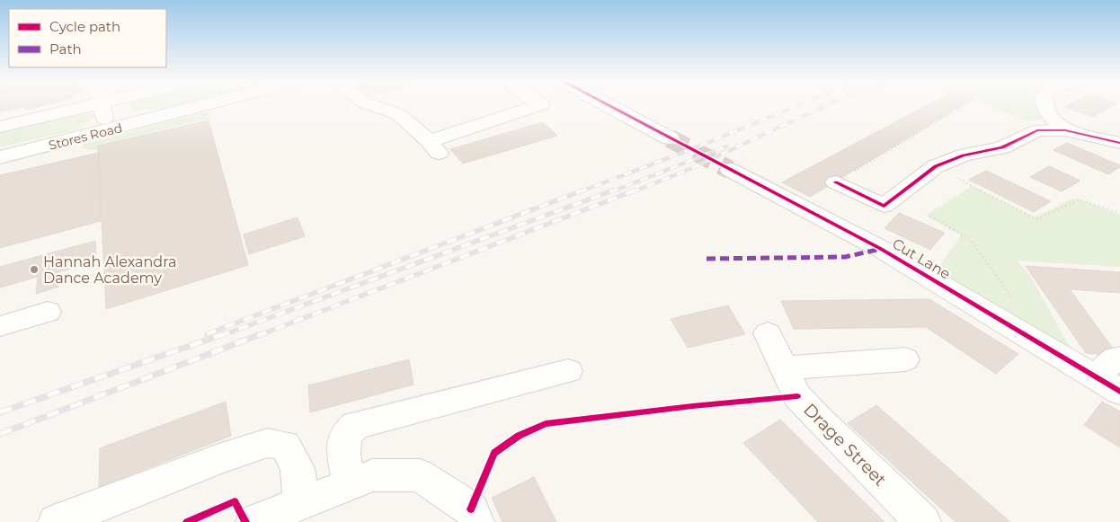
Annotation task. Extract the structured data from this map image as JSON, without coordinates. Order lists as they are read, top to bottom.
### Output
{
  "streets": {
    "street": ["Stores Road", "Cut Lane", "Drage Street"]
  },
  "places": ["Hannah Alexandra Dance Academy"],
  "legend": ["Cycle path", "Path"]
}
